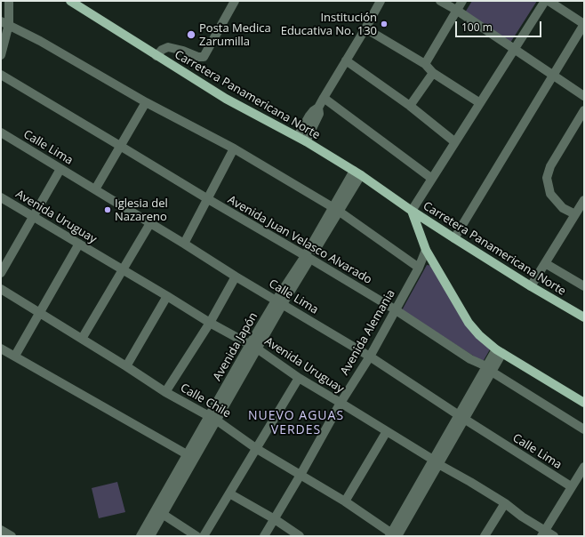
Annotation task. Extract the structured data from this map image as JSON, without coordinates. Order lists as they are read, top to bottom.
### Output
{
  "streets": {
    "main road": ["Carretera Panamericana Norte"],
    "street": [
      "Calle Lima",
      "Avenida Uruguay",
      "Avenida Juan Velasco Alvarado",
      "Avenida Alemania",
      "Avenida Japón",
      "Calle Chile"
    ]
  },
  "crossings": [
    ["Carretera Panamericana Norte", "Avenida Alemania"],
    ["Carretera Panamericana Norte", "Avenida Japón"],
    ["Calle Lima", "Avenida Alemania"],
    ["Calle Lima", "Avenida Japón"],
    ["Avenida Uruguay", "Avenida Alemania"],
    ["Avenida Uruguay", "Avenida Japón"],
    ["Avenida Juan Velasco Alvarado", "Avenida Alemania"],
    ["Avenida Juan Velasco Alvarado", "Avenida Japón"],
    ["Avenida Alemania", "Calle Chile"],
    ["Avenida Japón", "Calle Chile"]
  ],
  "districts": ["NUEVO AGUAS VERDES"],
  "places": ["Institución Educativa No. 130", "Posta Medica Zarumilla", "Iglesia del Nazareno"],
  "scale_bar": "100 m"
}
